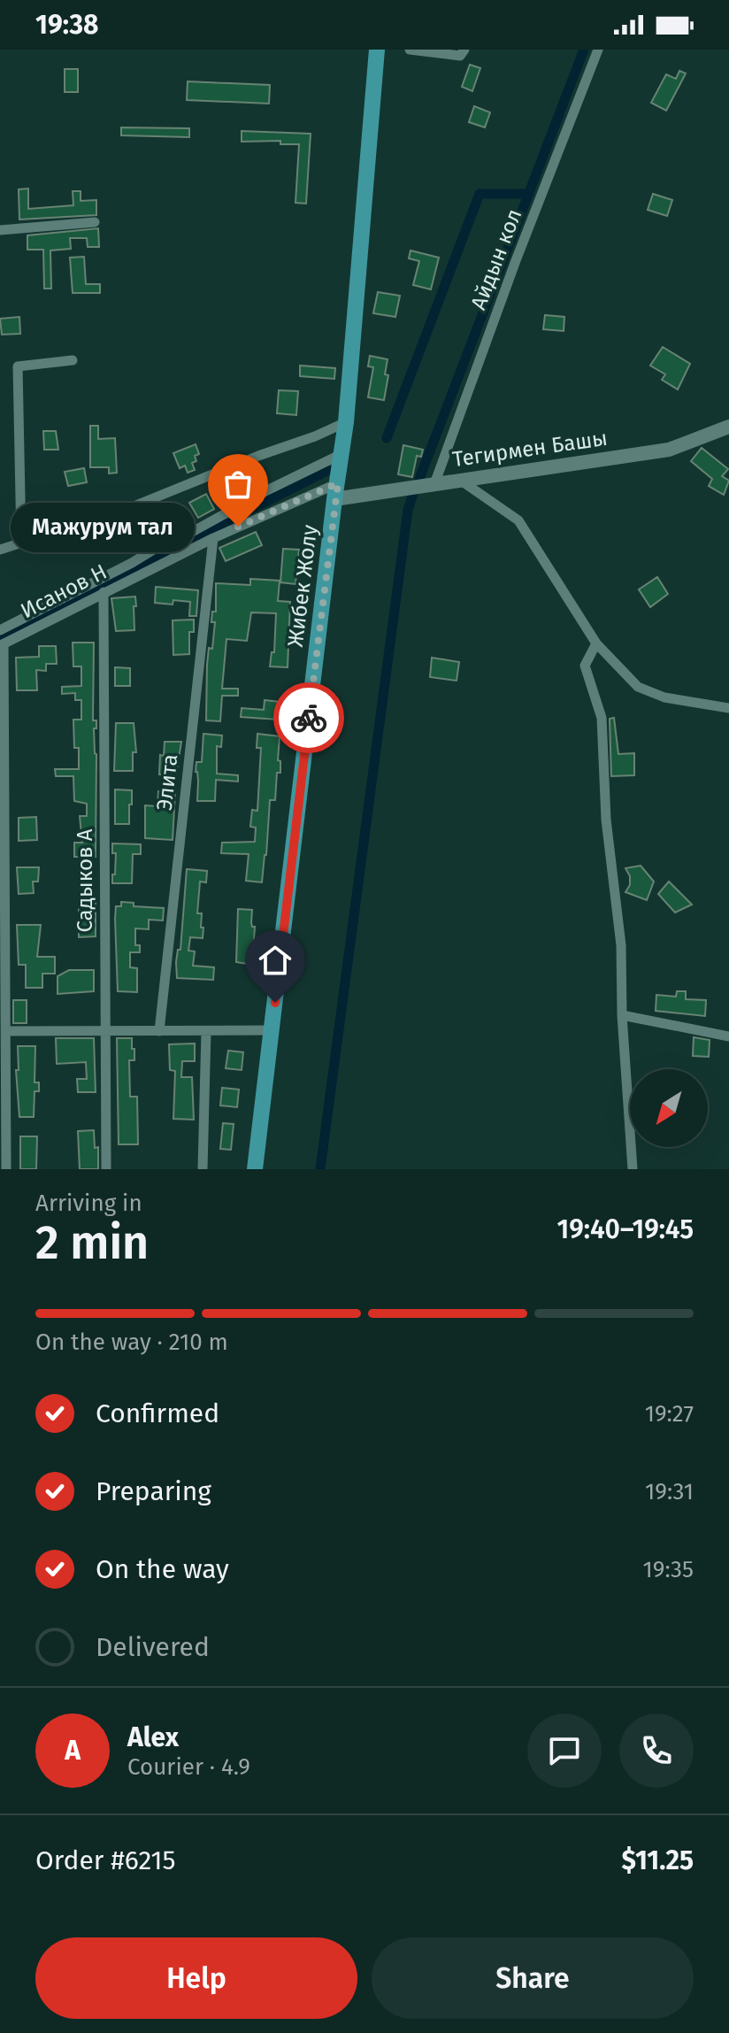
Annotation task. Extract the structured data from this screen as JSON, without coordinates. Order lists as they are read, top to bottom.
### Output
{
  "streets": {
    "main road": ["Жибек Жолу"],
    "street": [
      "Айдын кол",
      "Тегирмен Башы",
      "Исанов Н",
      "Элита",
      "Садыков А"
    ]
  },
  "crossings": [
    ["Айдын кол", "Тегирмен Башы"],
    ["Тегирмен Башы", "Жибек Жолу"],
    ["Тегирмен Башы", "Исанов Н"],
    ["Жибек Жолу", "Исанов Н"],
    ["Исанов Н", "Элита"],
    ["Исанов Н", "Садыков А"]
  ],
  "places": ["Мажурум тал"],
  "north": "bottom left",
  "page": {
    "status": "19:38",
    "bubble": "Мажурум тал",
    "heading": ["2 min", "Arriving in", "19:40–19:45"],
    "panel": [
      "Alex",
      "Courier · 4.9",
      "Order #6215",
      "$11.25"
    ],
    "bar": "On the way · 210 m",
    "list": [
      ["Confirmed", "19:27"],
      ["Preparing", "19:31"],
      ["On the way", "19:35"],
      "Delivered"
    ],
    "round": "A",
    "buttons": ["Help", "Share"]
  }
}
